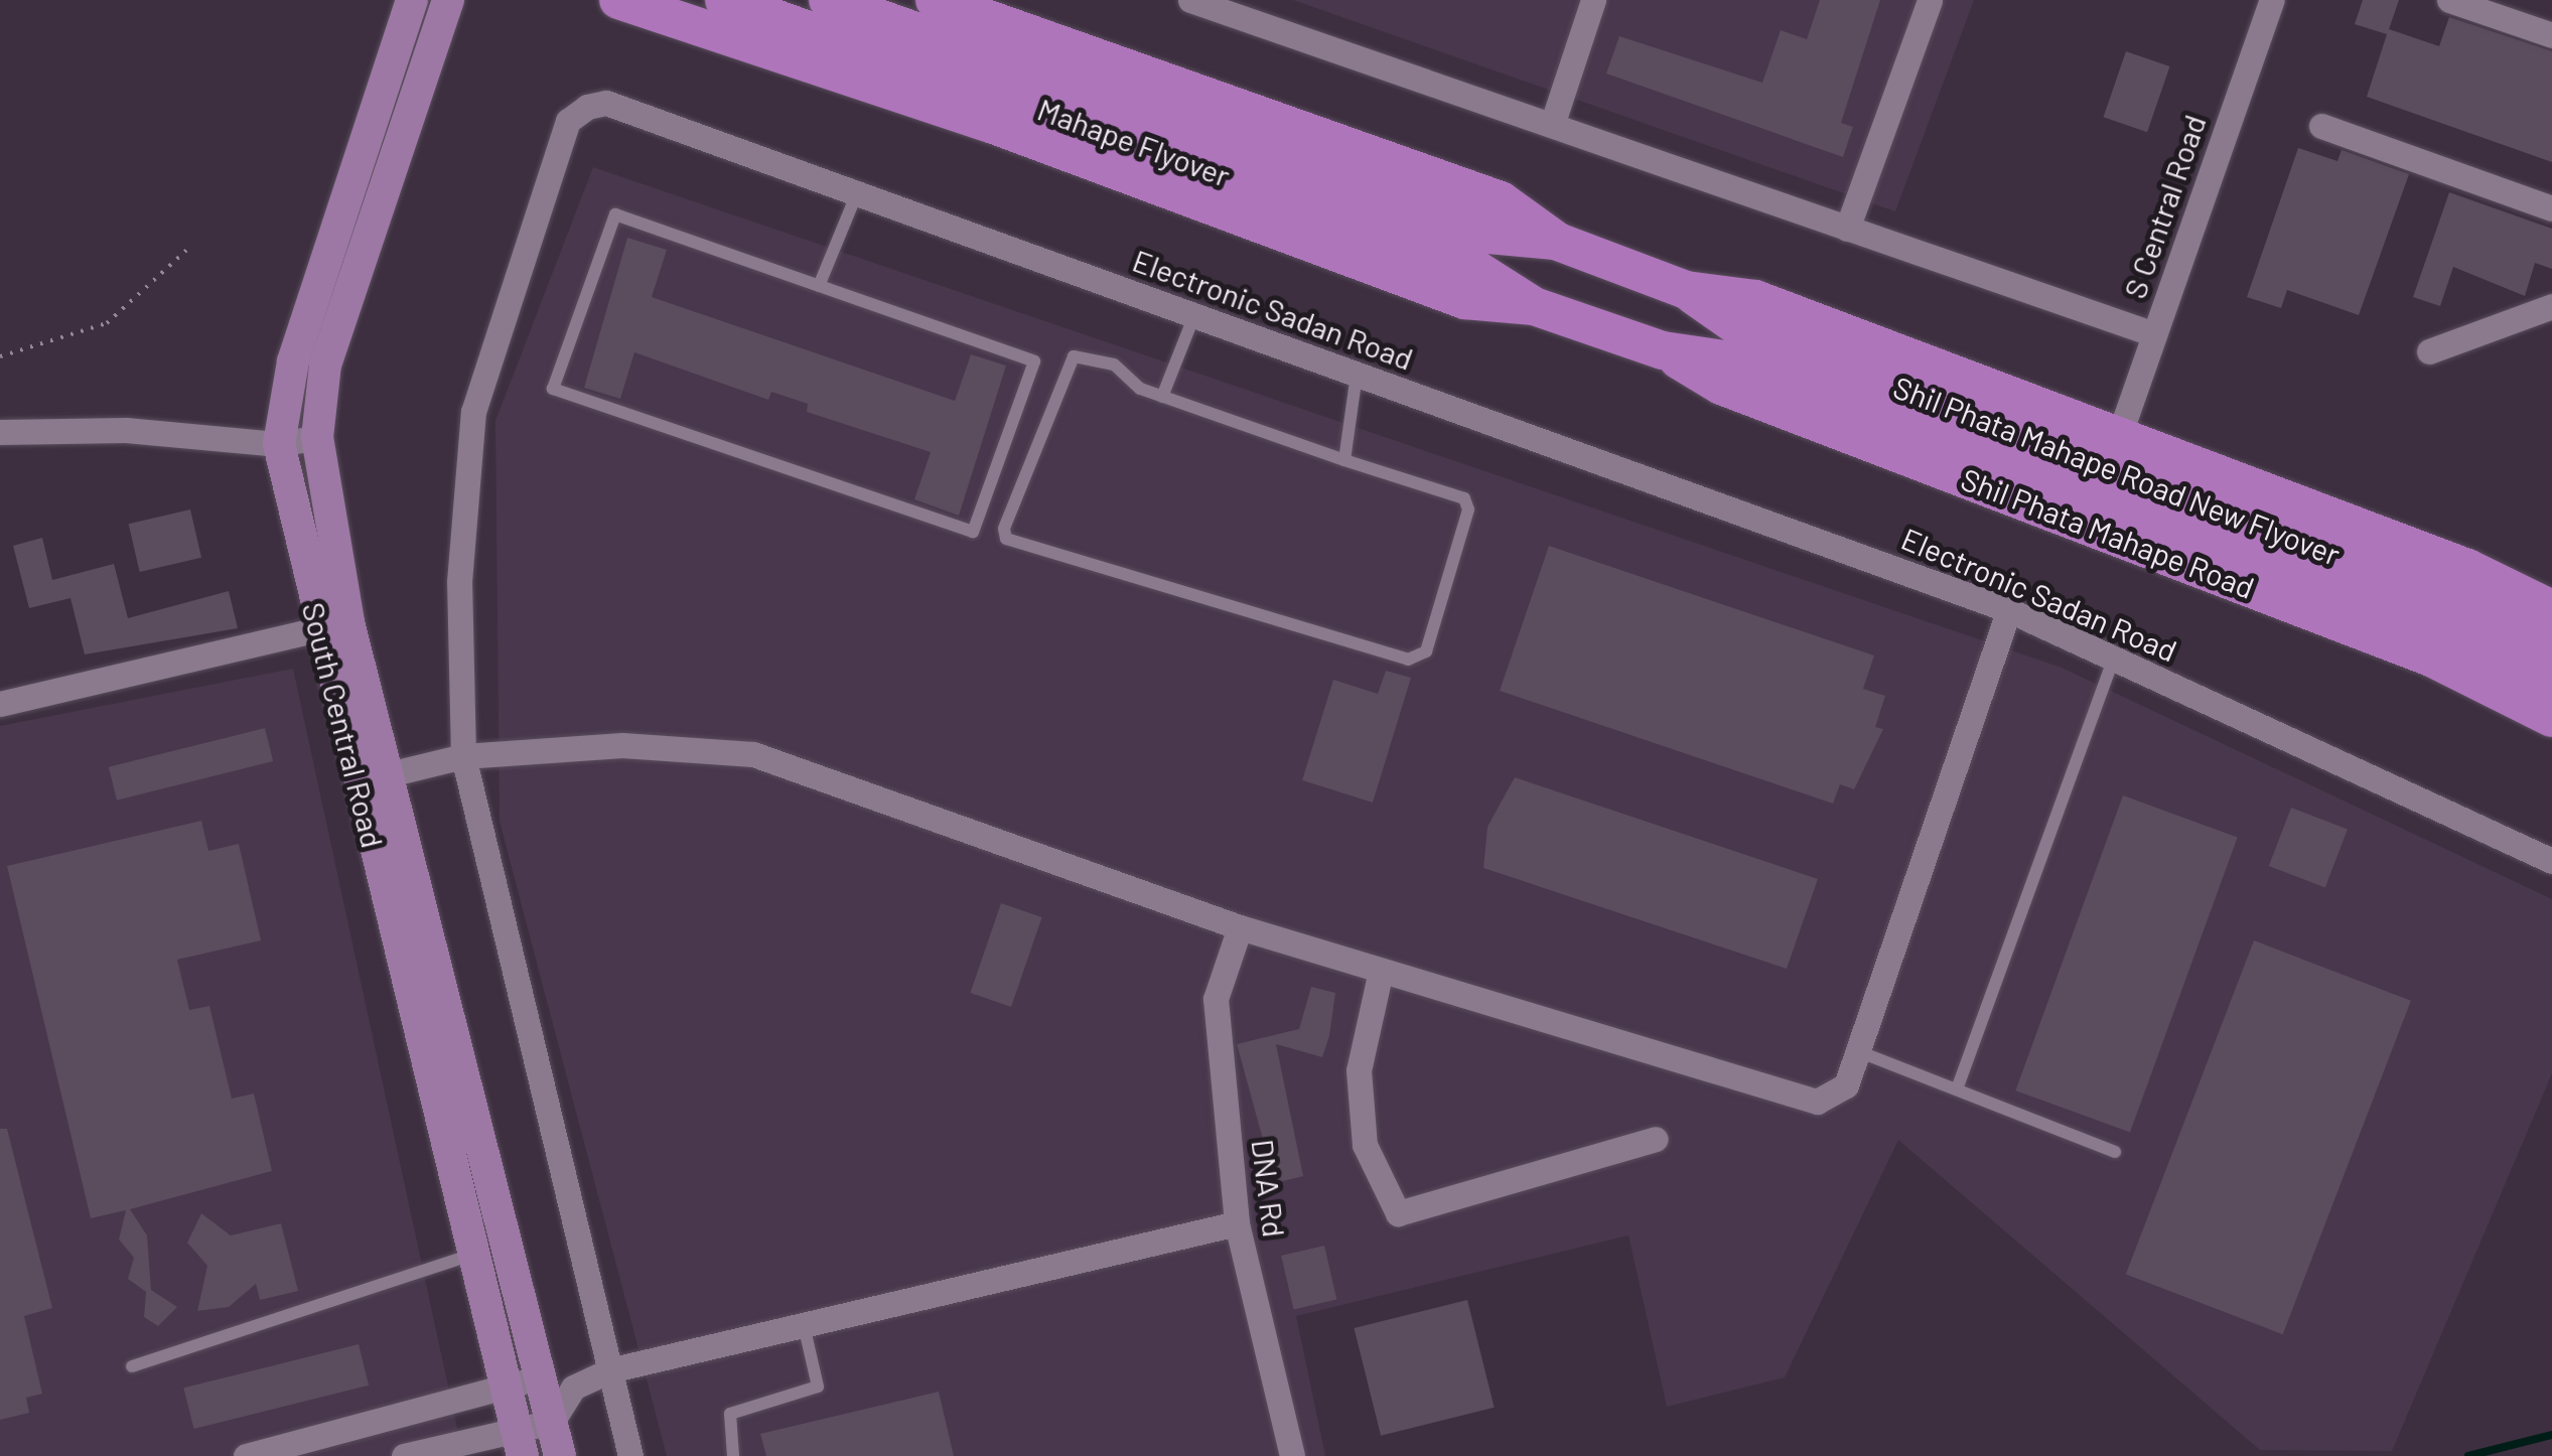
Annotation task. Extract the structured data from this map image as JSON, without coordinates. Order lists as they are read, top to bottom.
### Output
{
  "streets": {
    "main road": [
      "Mahape Flyover",
      "Shil Phata Mahape Road New Flyover",
      "Shil Phata Mahape Road",
      "South Central Road"
    ],
    "street": ["S Central Road", "Electronic Sadan Road", "DNA Rd"]
  },
  "crossings": [
    ["Shil Phata Mahape Road New Flyover", "Shil Phata Mahape Road"]
  ]
}
